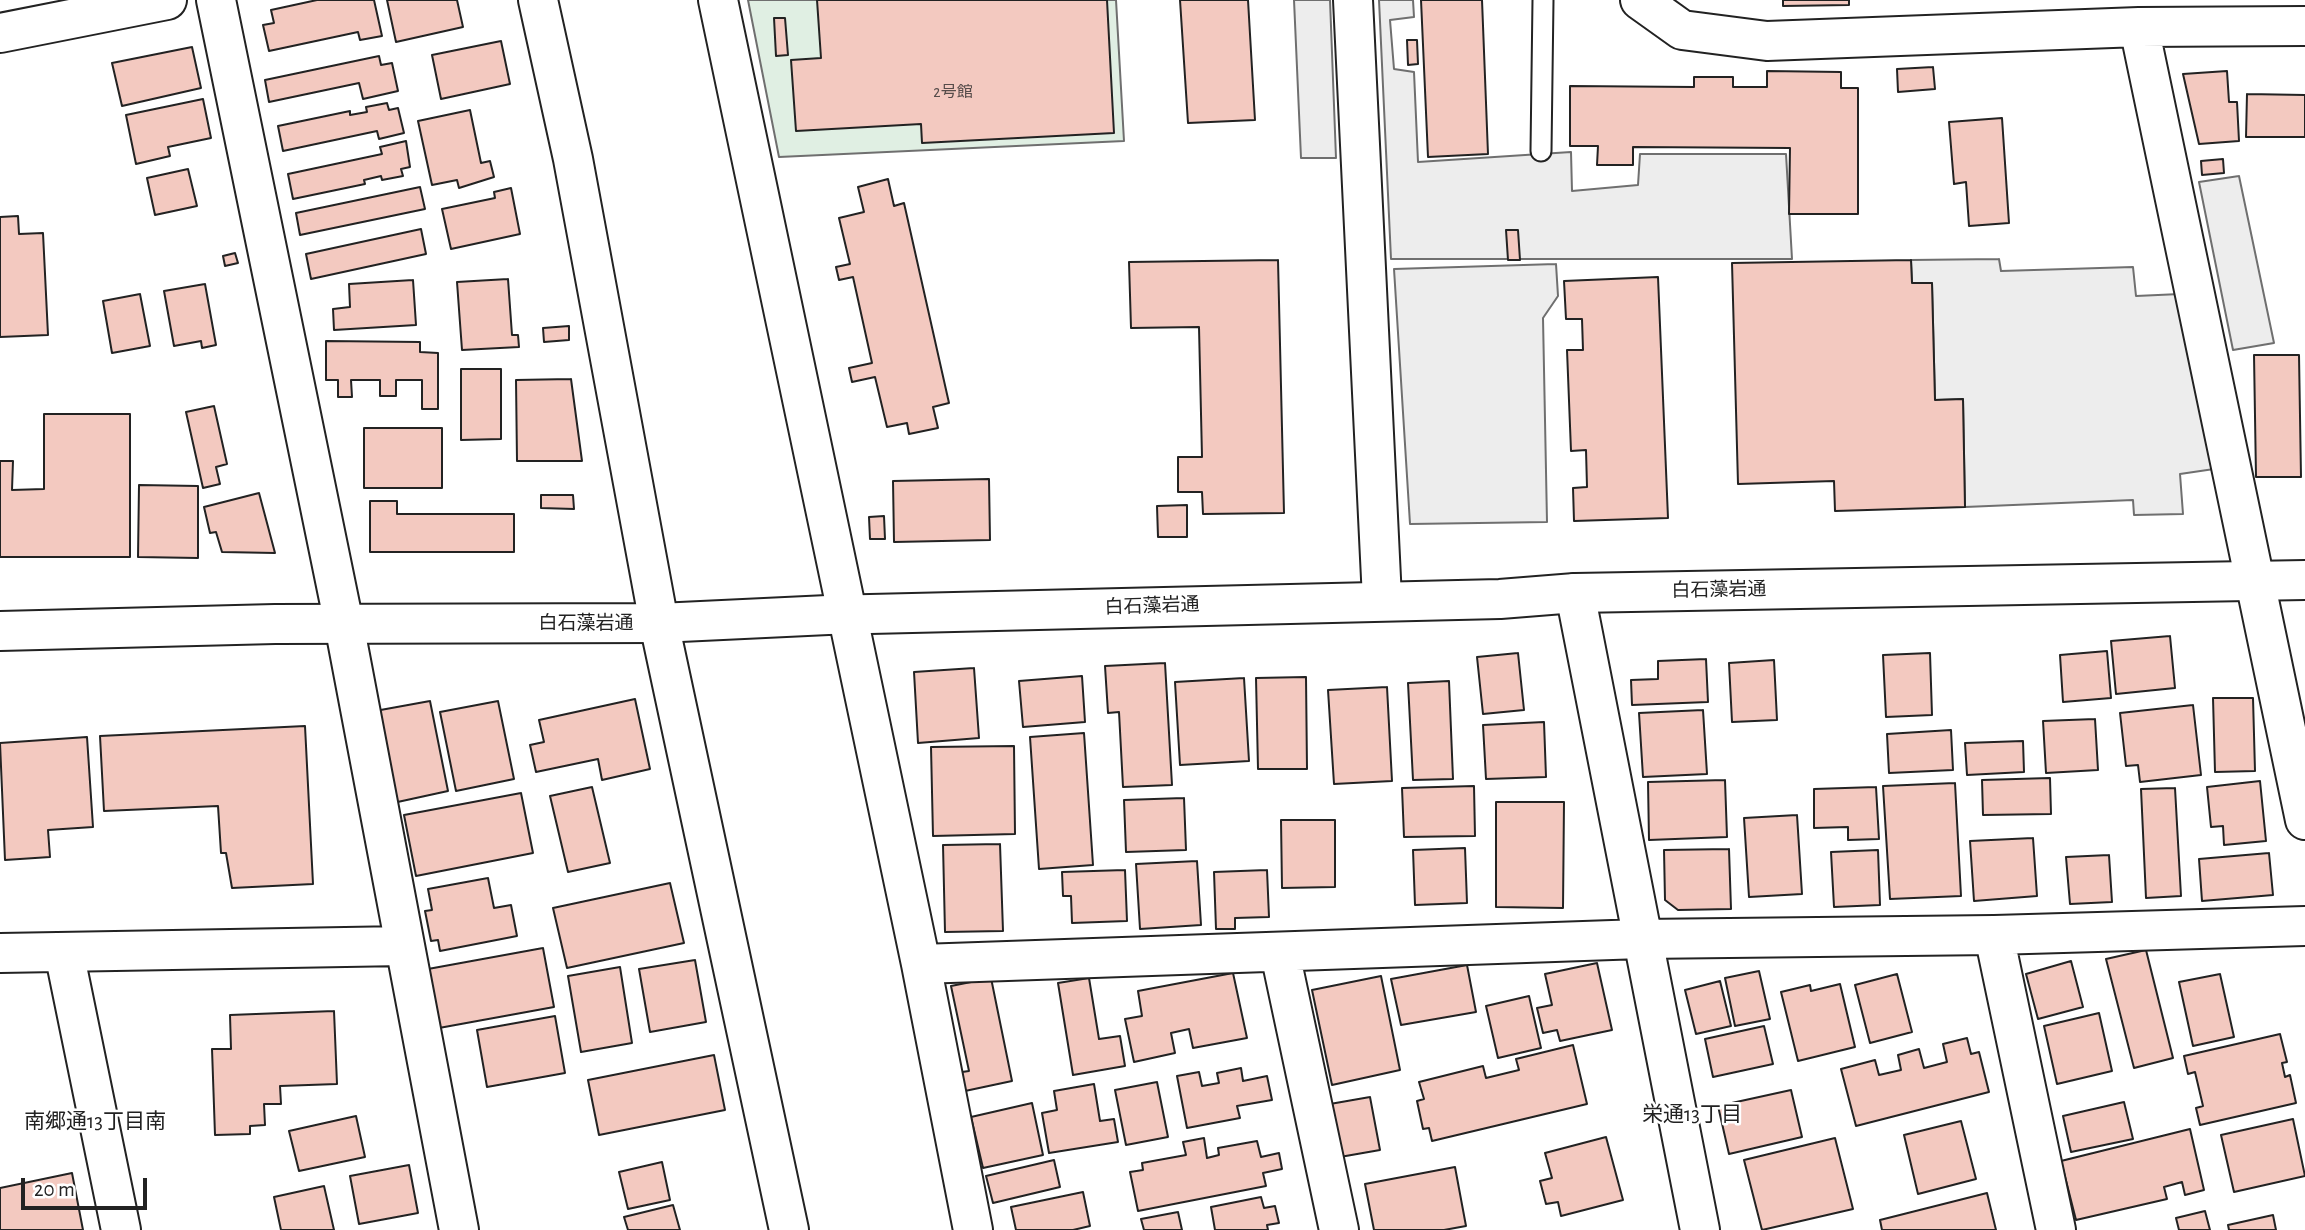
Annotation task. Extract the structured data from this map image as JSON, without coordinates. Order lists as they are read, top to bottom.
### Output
{
  "streets": {
    "street": ["白石藻岩通"]
  },
  "districts": ["栄通13丁目", "南郷通13丁目南"],
  "house_numbers": ["2号館"],
  "scale_bar": "20 m"
}
